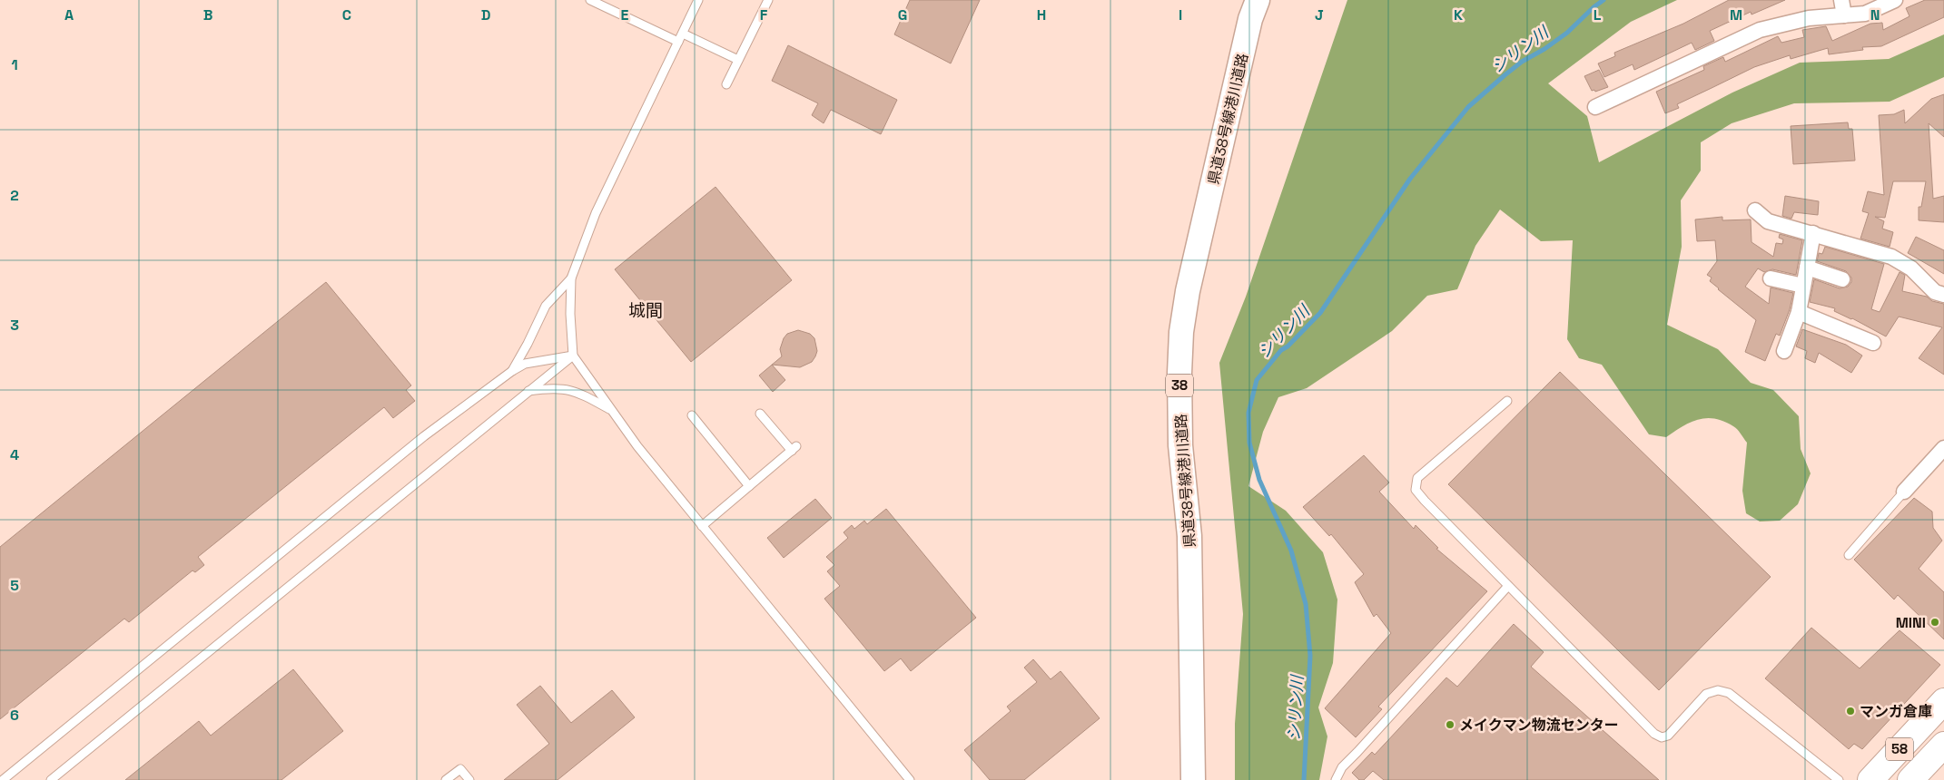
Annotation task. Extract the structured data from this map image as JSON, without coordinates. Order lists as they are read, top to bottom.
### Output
{
  "streets": {
    "highway": ["58"],
    "main road": ["県道38号線港川道路", "38"]
  },
  "districts": ["城間"],
  "water": ["シリン川"],
  "places": ["MINI", "マンガ倉庫", "メイクマン物流センター"],
  "grid": {
    "columns": [
      "A",
      "B",
      "C",
      "D",
      "E",
      "F",
      "G",
      "H",
      "I",
      "J",
      "K",
      "L",
      "M",
      "N"
    ],
    "rows": [
      "1",
      "2",
      "3",
      "4",
      "5",
      "6"
    ]
  }
}
